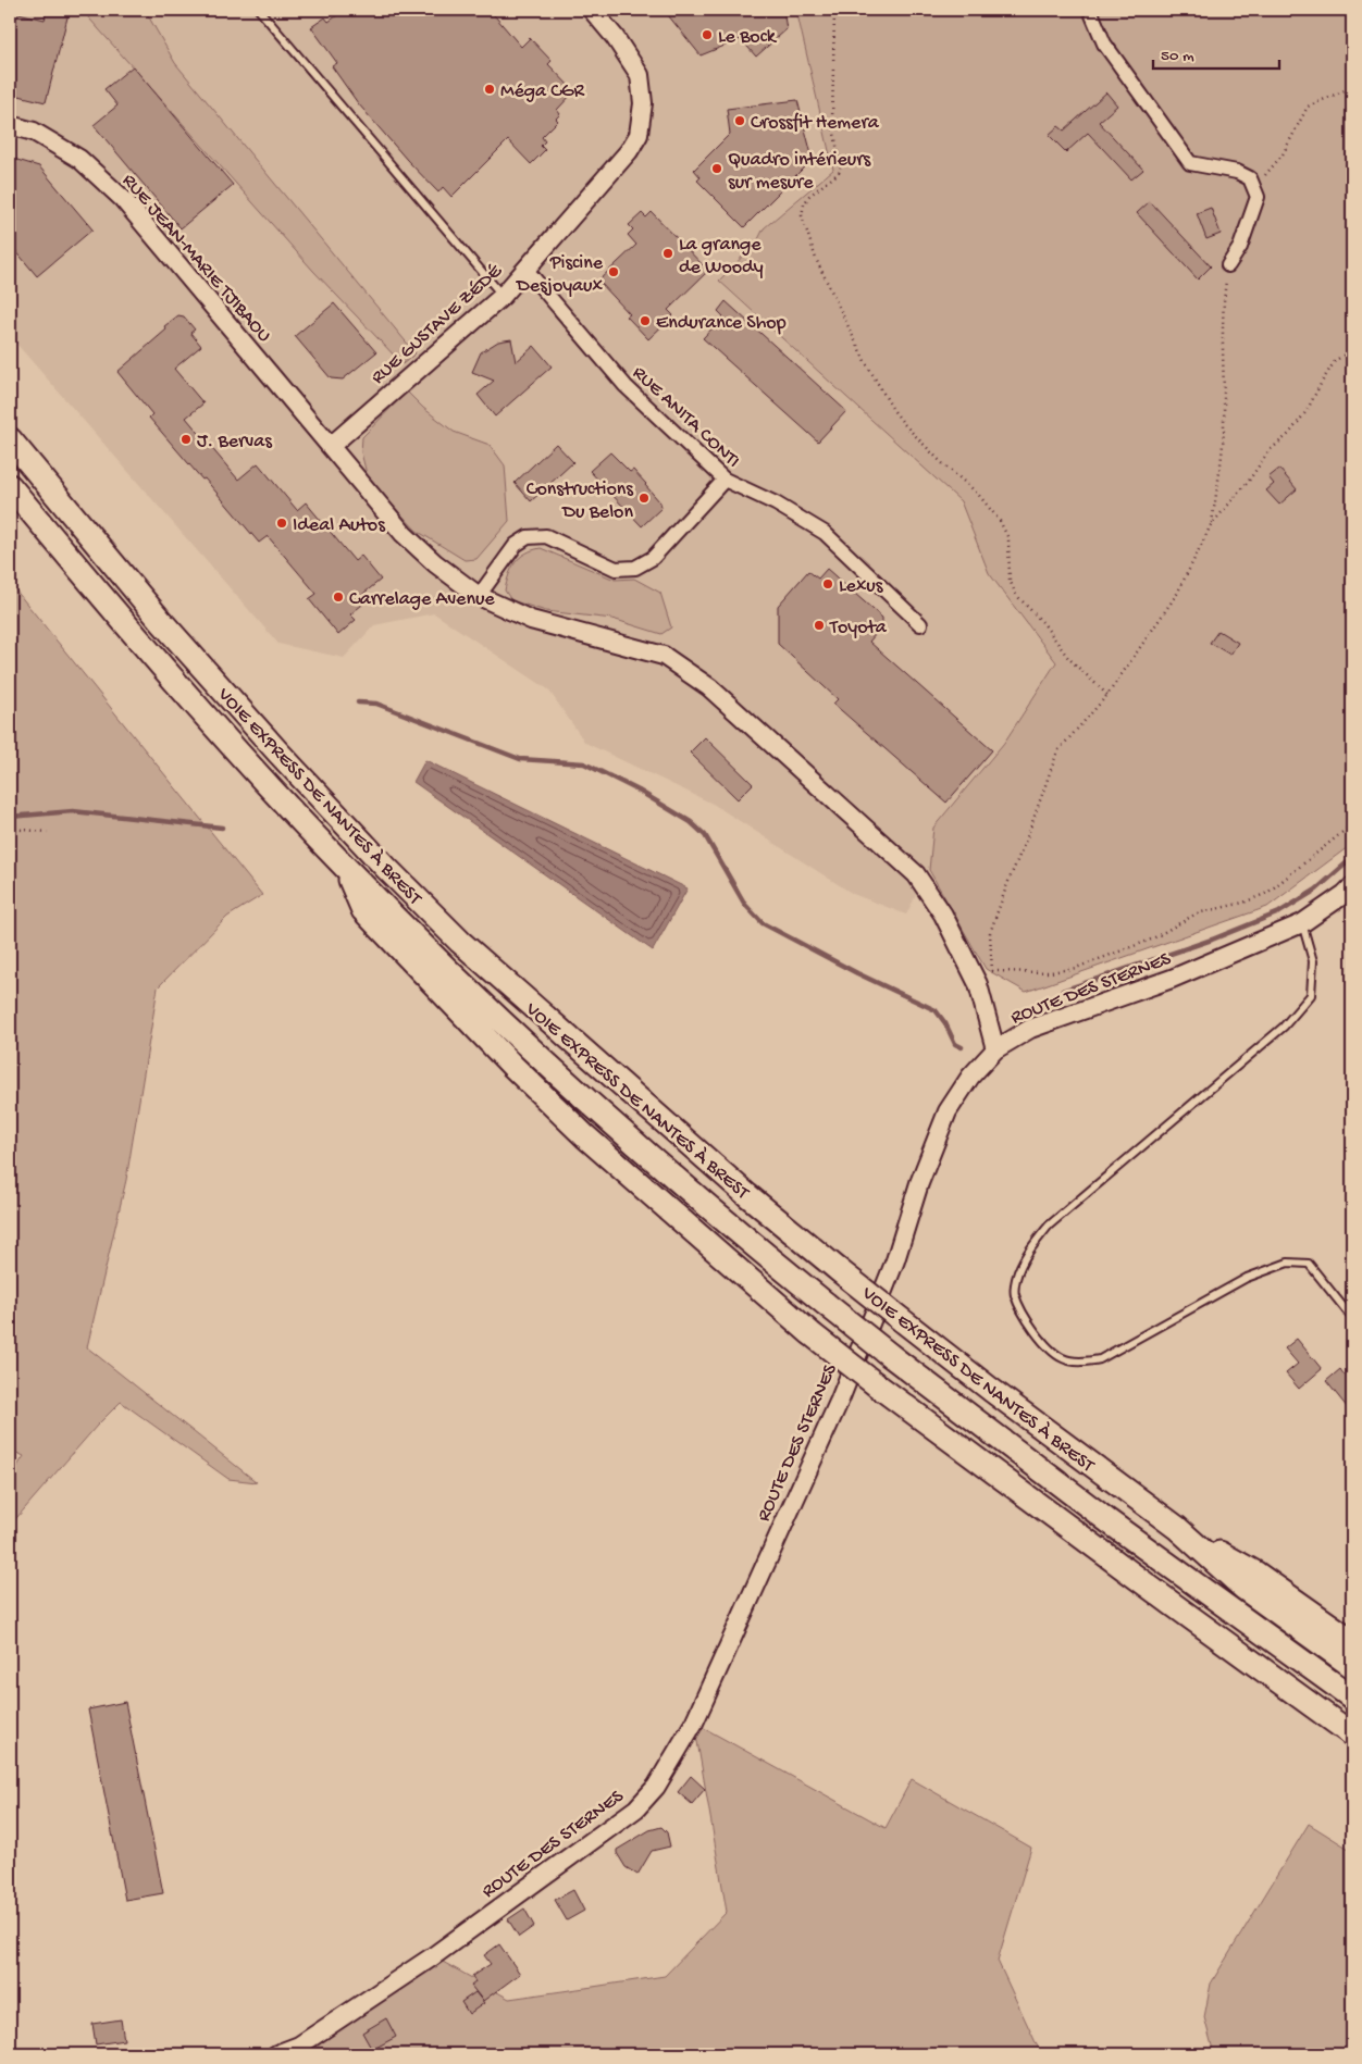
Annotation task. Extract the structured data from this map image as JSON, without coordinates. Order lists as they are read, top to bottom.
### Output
{
  "streets": {
    "highway": ["VOIE EXPRESS DE NANTES À BREST"],
    "street": [
      "RUE JEAN-MARIE TJIBAOU",
      "RUE GUSTAVE ZÉDÉ",
      "RUE ANITA CONTI",
      "ROUTE DES STERNES"
    ]
  },
  "crossings": [
    ["RUE JEAN-MARIE TJIBAOU", "RUE GUSTAVE ZÉDÉ"],
    ["RUE JEAN-MARIE TJIBAOU", "ROUTE DES STERNES"],
    ["RUE GUSTAVE ZÉDÉ", "RUE ANITA CONTI"]
  ],
  "places": [
    "Le Bock",
    "Méga CGR",
    "Crossfit Hemera",
    "Quadro intérieurs sur mesure",
    "La grange de Woody",
    "Piscine Desjoyaux",
    "Endurance Shop",
    "J. Bervas",
    "Constructions Du Belon",
    "Ideal Autos",
    "Lexus",
    "Carrelage Avenue",
    "Toyota"
  ],
  "scale_bar": "50 m"
}
